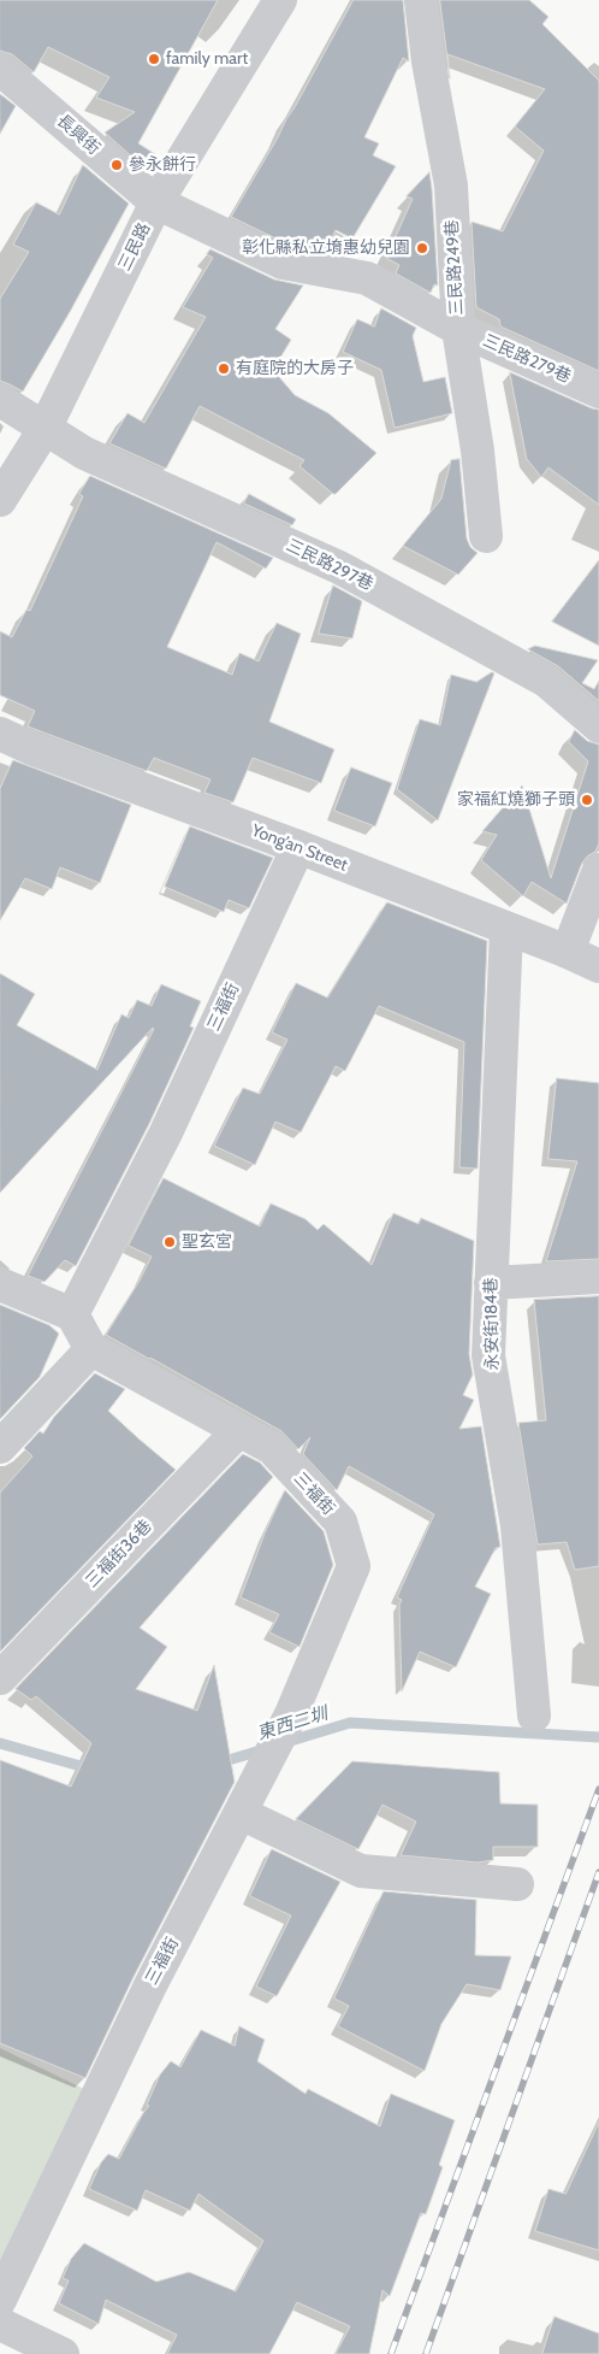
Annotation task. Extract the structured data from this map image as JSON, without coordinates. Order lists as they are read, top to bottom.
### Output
{
  "streets": {
    "street": [
      "長興街",
      "三民路",
      "三民路249巷",
      "三民路279巷",
      "三民路297巷",
      "Yong’an Street",
      "三福街",
      "永安街184巷",
      "三福街36巷"
    ]
  },
  "crossings": [
    ["長興街", "三民路"],
    ["長興街", "三民路279巷"],
    ["三民路", "三民路279巷"],
    ["三民路", "三民路297巷"],
    ["三民路249巷", "三民路279巷"],
    ["Yong’an Street", "三福街"],
    ["Yong’an Street", "永安街184巷"],
    ["三福街", "三福街36巷"]
  ],
  "water": ["東西二圳"],
  "places": [
    "family mart",
    "參永餅行",
    "彰化縣私立堉惠幼兒園",
    "有庭院的大房子",
    "家福紅燒獅子頭",
    "聖玄宮"
  ]
}
